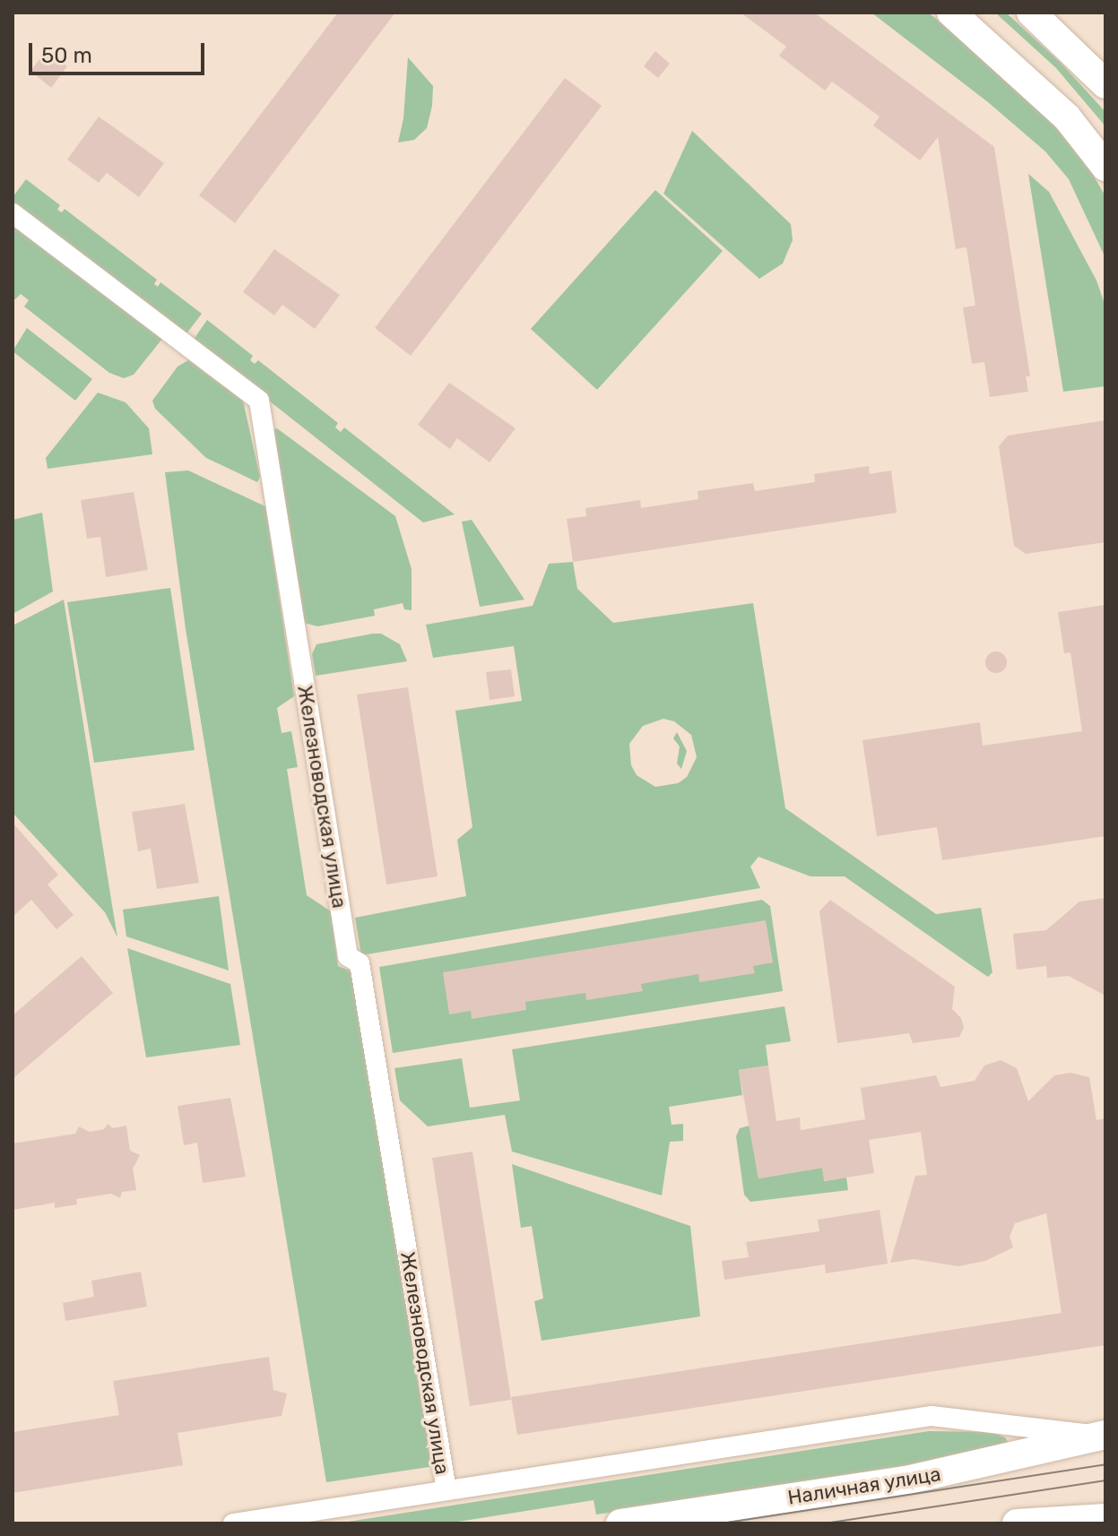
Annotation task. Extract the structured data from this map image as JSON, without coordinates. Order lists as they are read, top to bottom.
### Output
{
  "streets": {
    "main road": ["Наличная улица"],
    "street": ["Железноводская улица"]
  },
  "scale_bar": "50 m"
}
